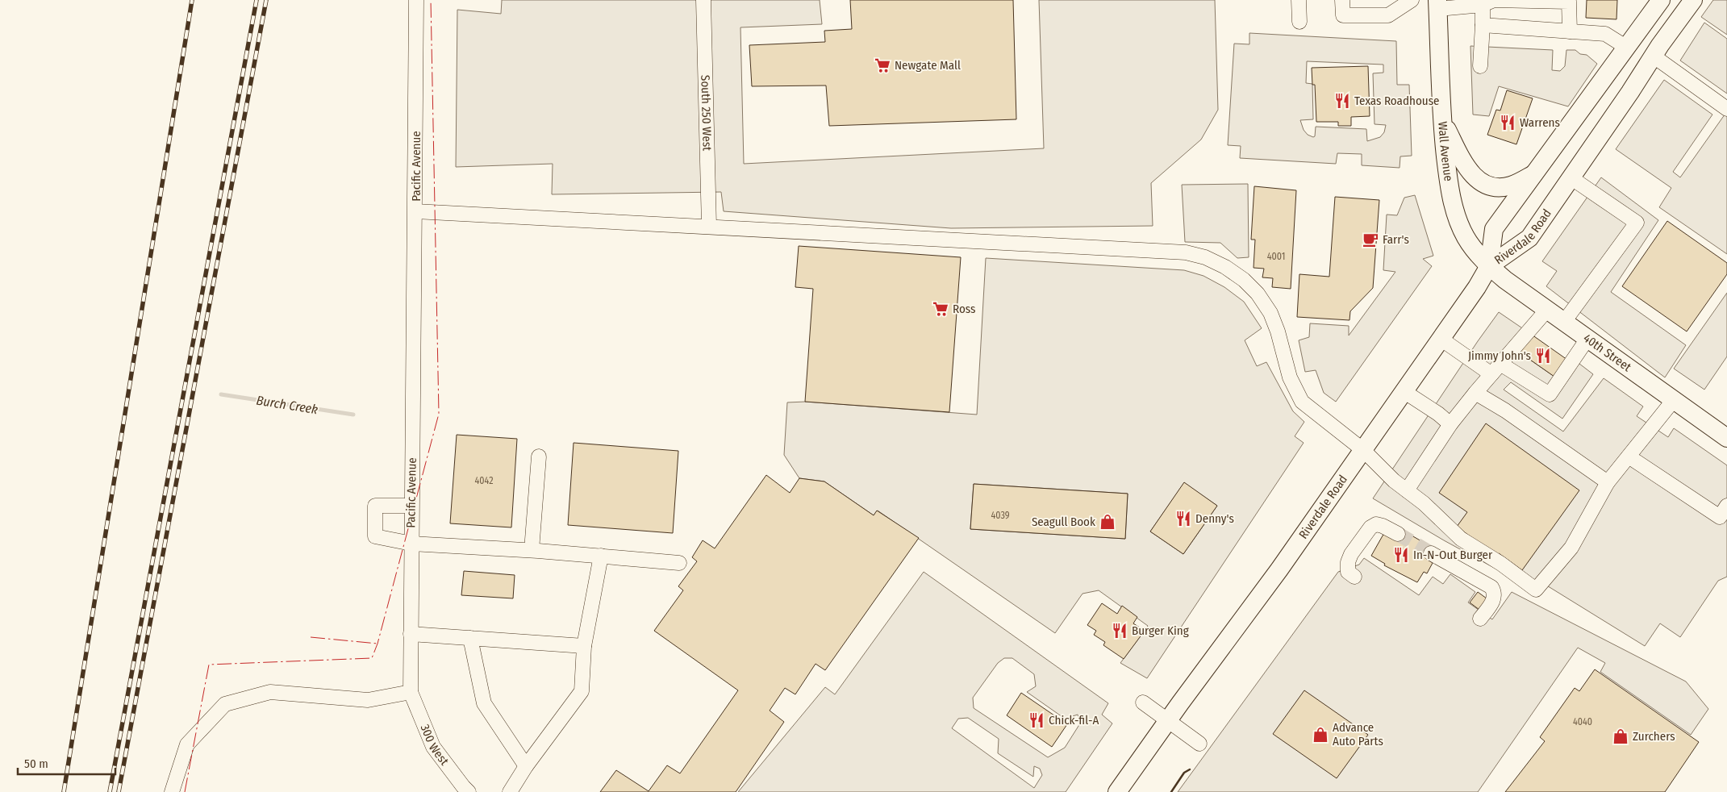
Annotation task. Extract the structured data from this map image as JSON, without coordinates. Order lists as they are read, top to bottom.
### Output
{
  "streets": {
    "main road": ["Wall Avenue", "Riverdale Road", "40th Street"],
    "street": ["South 250 West", "Pacific Avenue", "300 West"]
  },
  "crossings": [
    ["Wall Avenue", "Riverdale Road"],
    ["Wall Avenue", "40th Street"],
    ["Pacific Avenue", "300 West"],
    ["Riverdale Road", "40th Street"]
  ],
  "water": ["Burch Creek"],
  "places": {
    "supermarket": ["Newgate Mall", "Ross"],
    "restaurant": [
      "Texas Roadhouse",
      "Warrens",
      "Jimmy John's",
      "Denny's",
      "In-N-Out Burger",
      "Burger King",
      "Chick-fil-A"
    ],
    "cafe": ["Farr's"],
    "shop": ["Seagull Book", "Advance Auto Parts", "Zurchers"]
  },
  "house_numbers": [
    "4001",
    "4042",
    "4039",
    "4040"
  ],
  "scale_bar": "50 m"
}
